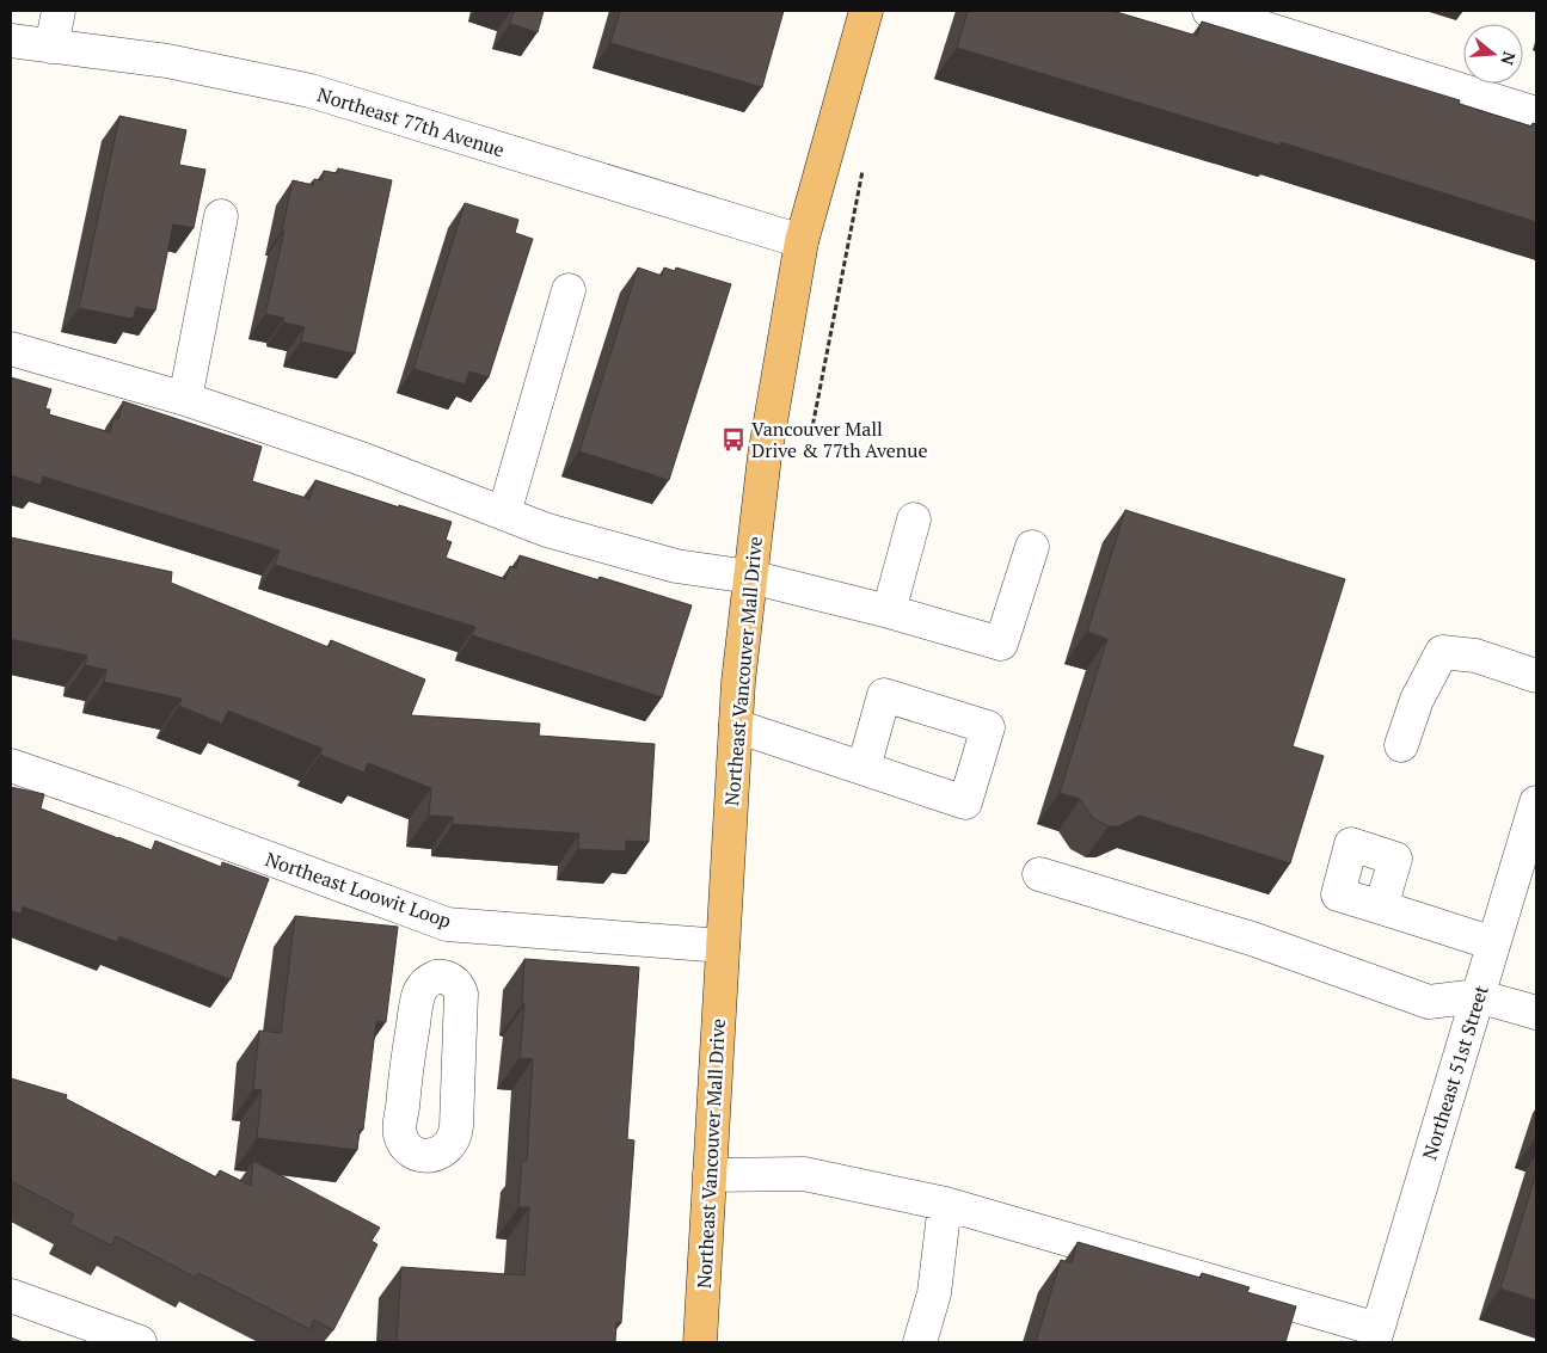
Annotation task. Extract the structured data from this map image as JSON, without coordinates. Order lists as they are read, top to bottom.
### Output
{
  "streets": {
    "main road": ["Northeast Vancouver Mall Drive"],
    "street": ["Northeast 77th Avenue", "Northeast Loowit Loop", "Northeast 51st Street"]
  },
  "crossings": [
    ["Northeast 77th Avenue", "Northeast Vancouver Mall Drive"],
    ["Northeast Vancouver Mall Drive", "Northeast Loowit Loop"]
  ],
  "places": {
    "bus stop": ["Vancouver Mall Drive & 77th Avenue"]
  },
  "north": "right"
}
